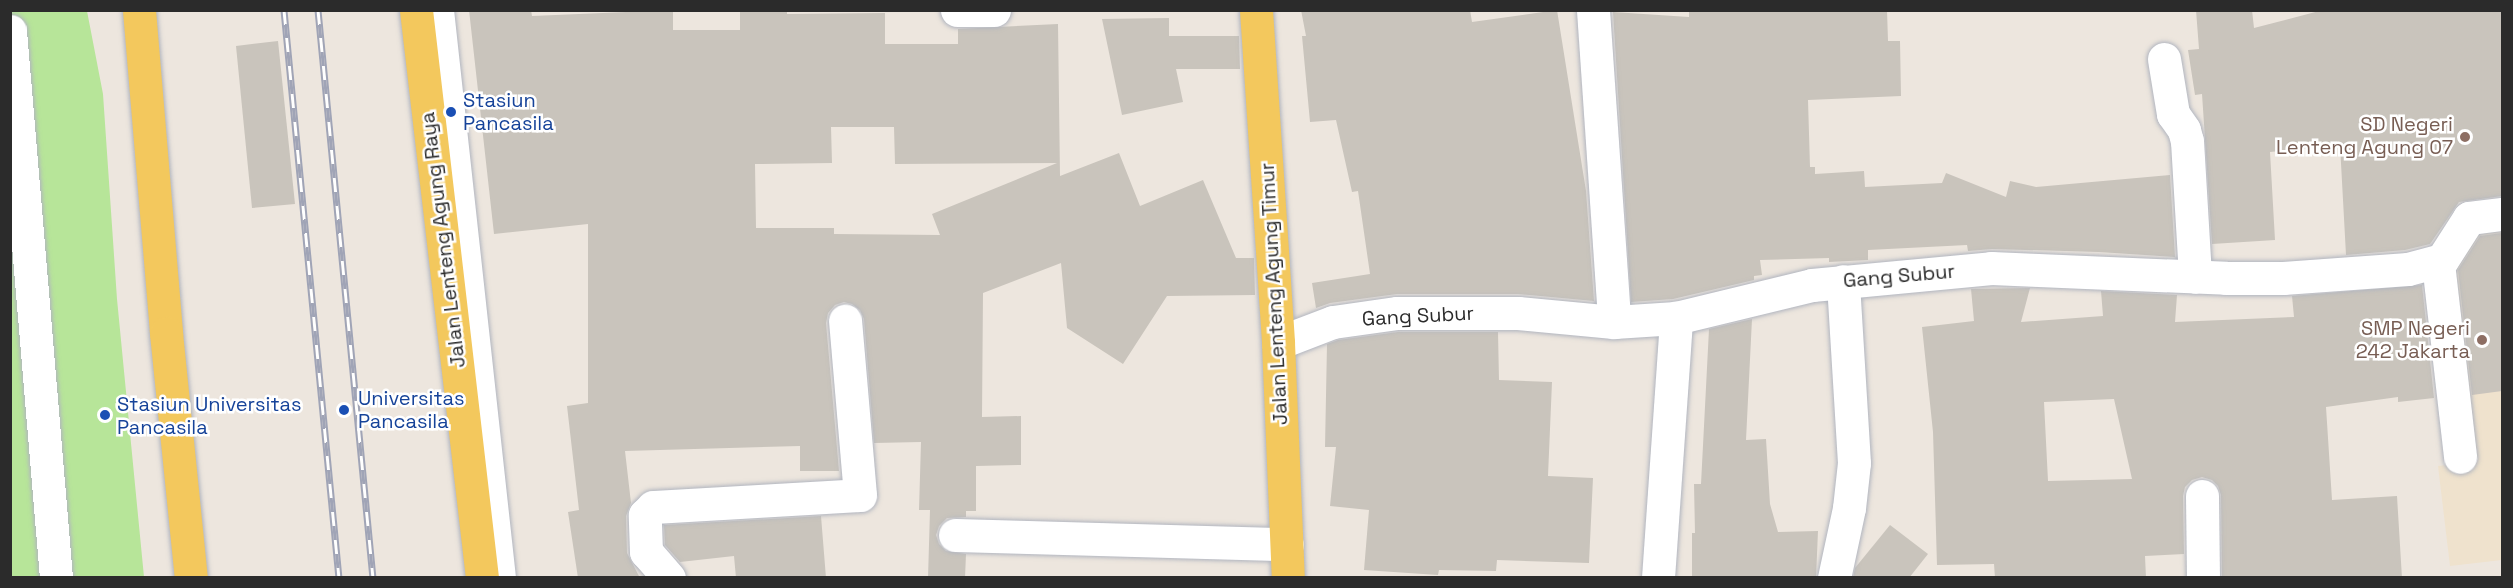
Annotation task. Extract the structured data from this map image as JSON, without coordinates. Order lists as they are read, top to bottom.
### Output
{
  "streets": {
    "main road": ["Jalan Lenteng Agung Raya", "Jalan Lenteng Agung Timur"],
    "street": ["Gang Subur"]
  },
  "crossings": [
    ["Gang Subur", "Jalan Lenteng Agung Timur"]
  ],
  "places": [
    "Stasiun Pancasila",
    "SD Negeri Lenteng Agung 07",
    "SMP Negeri 242 Jakarta",
    "Universitas Pancasila",
    "Stasiun Universitas Pancasila"
  ]
}
